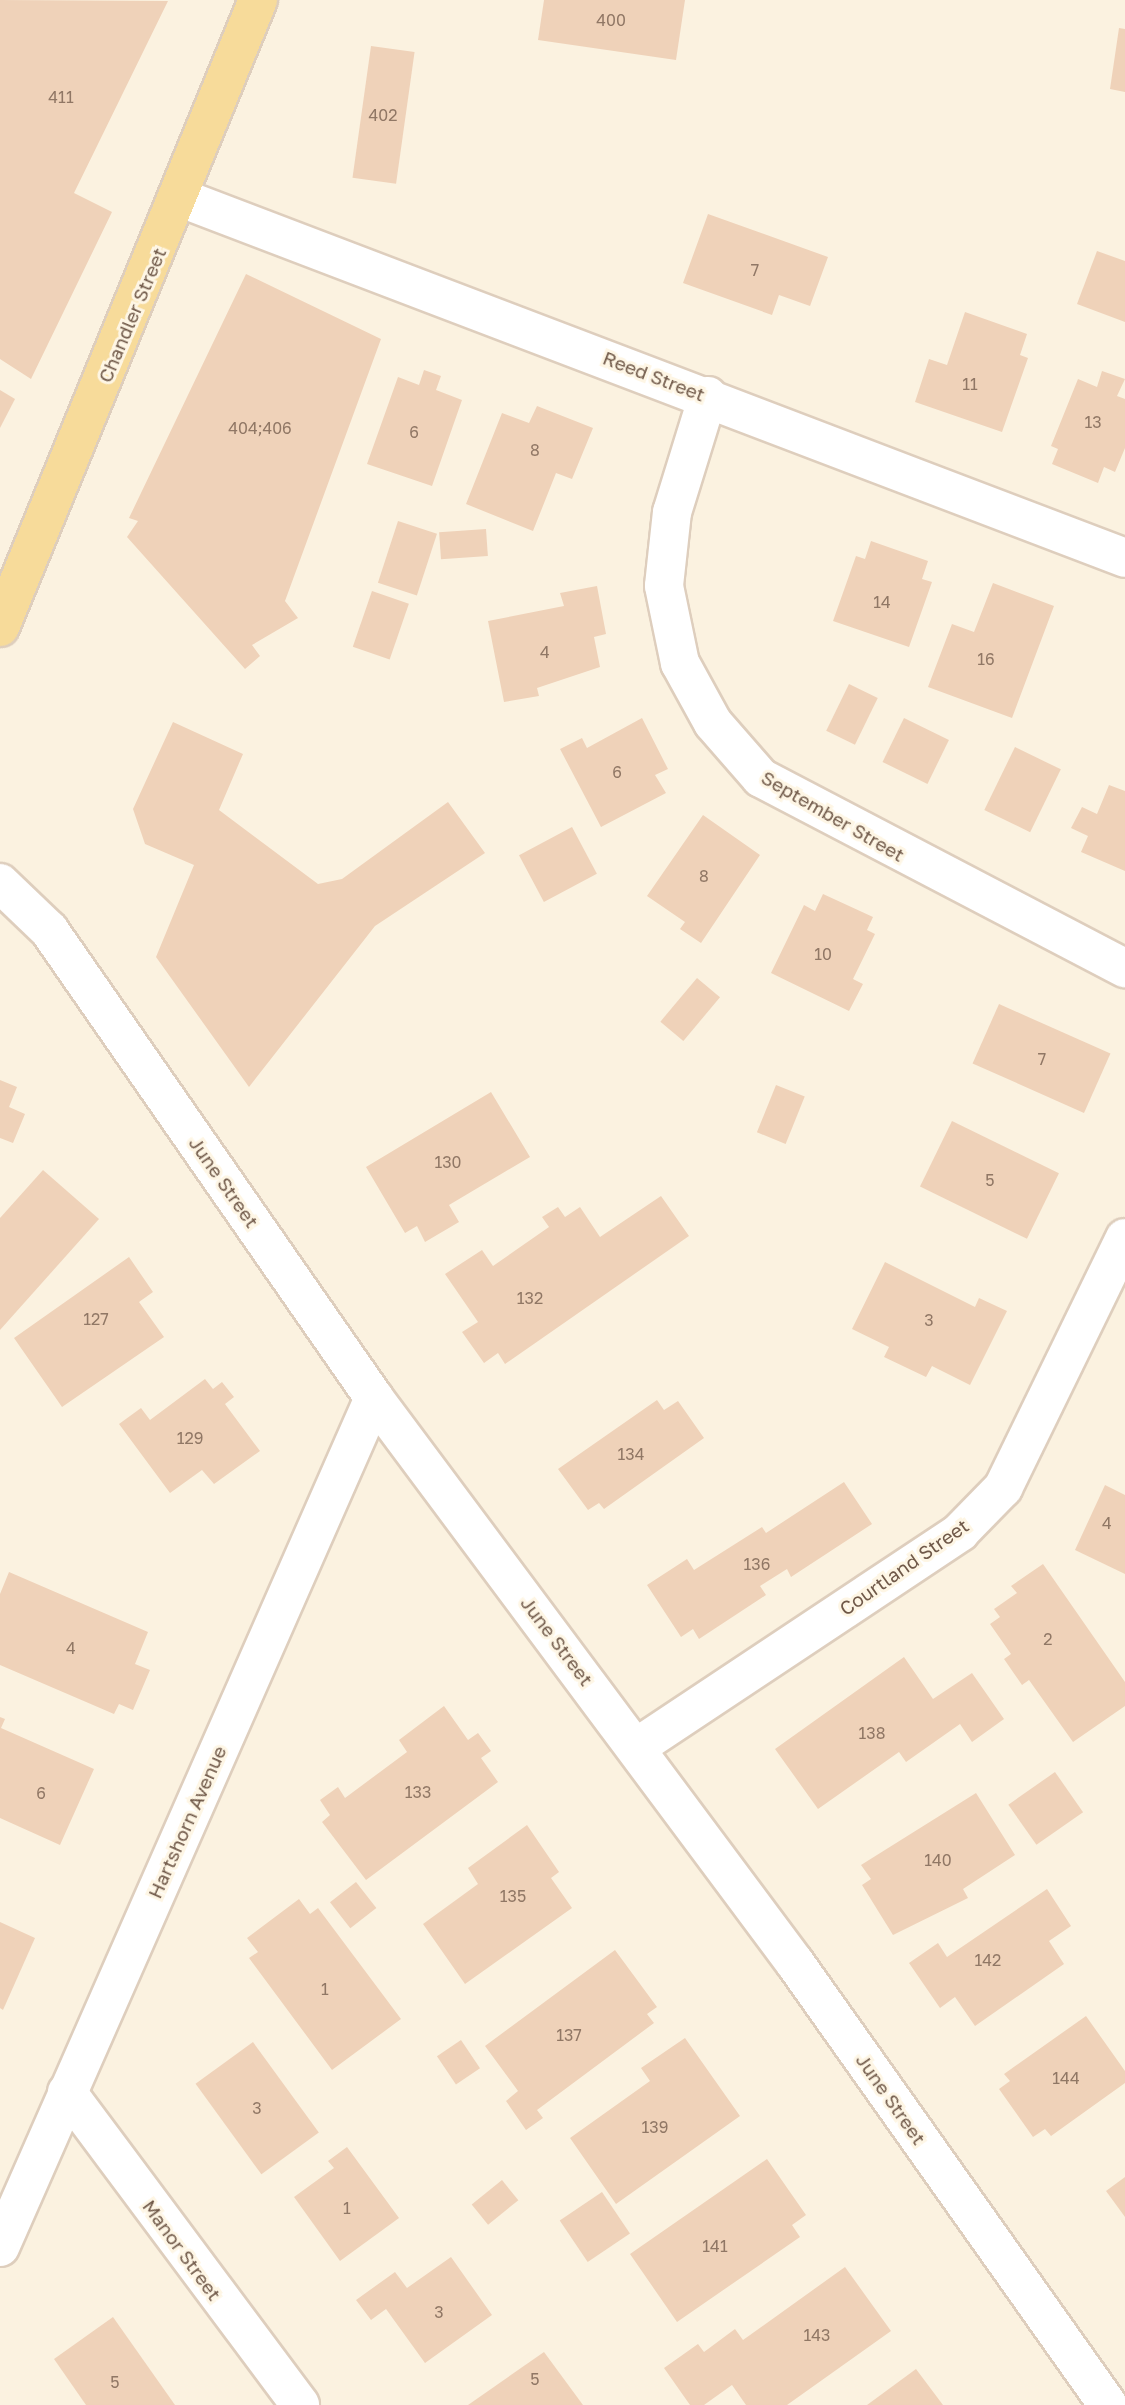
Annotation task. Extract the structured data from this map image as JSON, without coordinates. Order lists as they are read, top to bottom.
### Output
{
  "streets": {
    "main road": ["Chandler Street"],
    "street": [
      "Reed Street",
      "September Street",
      "June Street",
      "Courtland Street",
      "Hartshorn Avenue",
      "Manor Street"
    ]
  },
  "crossings": [
    ["Chandler Street", "Reed Street"],
    ["Reed Street", "September Street"],
    ["June Street", "Courtland Street"],
    ["June Street", "Hartshorn Avenue"],
    ["Hartshorn Avenue", "Manor Street"]
  ],
  "house_numbers": [
    "400",
    "411",
    "402",
    "7",
    "11",
    "13",
    "404;406",
    "6",
    "8",
    "14",
    "4",
    "16",
    "6",
    "8",
    "10",
    "7",
    "130",
    "5",
    "132",
    "127",
    "3",
    "129",
    "134",
    "4",
    "136",
    "2",
    "4",
    "138",
    "133",
    "6",
    "140",
    "135",
    "142",
    "1",
    "137",
    "144",
    "3",
    "139",
    "1",
    "141",
    "3",
    "143",
    "5",
    "5"
  ]
}
